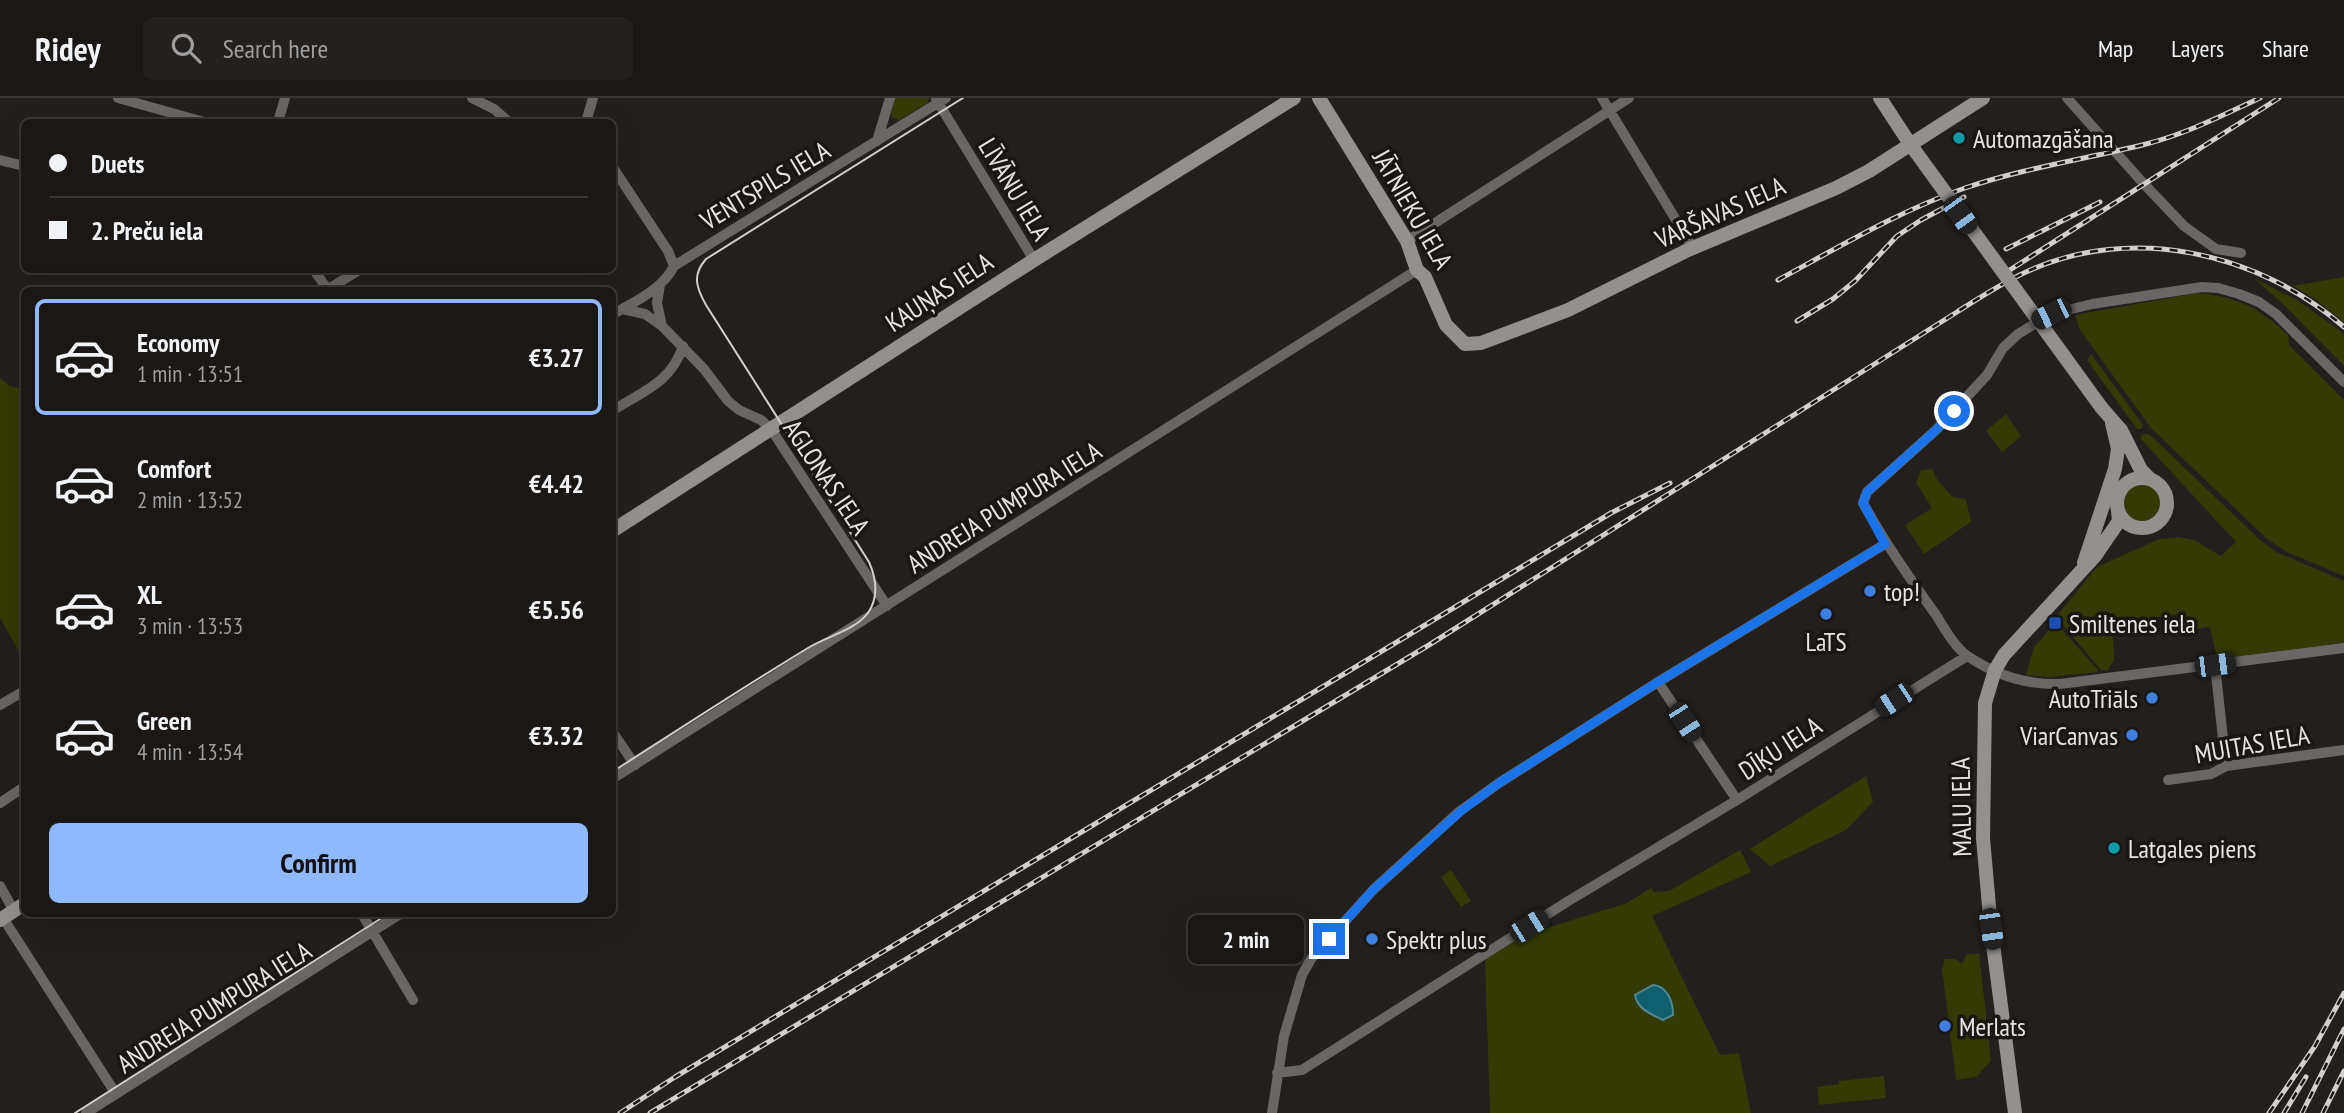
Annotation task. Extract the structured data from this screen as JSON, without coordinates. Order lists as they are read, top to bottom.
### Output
{
  "streets": {
    "street": [
      "VENTSPILS IELA",
      "LĪVĀNU IELA",
      "JĀTNIEKU IELA",
      "VARŠAVAS IELA",
      "KAUŅAS IELA",
      "AGLONAS IELA",
      "ANDREJA PUMPURA IELA",
      "MUITAS IELA",
      "DĪĶU IELA",
      "MALU IELA"
    ]
  },
  "crossings": [
    ["VENTSPILS IELA", "LĪVĀNU IELA"],
    ["VENTSPILS IELA", "AGLONAS IELA"],
    ["LĪVĀNU IELA", "KAUŅAS IELA"],
    ["JĀTNIEKU IELA", "VARŠAVAS IELA"],
    ["JĀTNIEKU IELA", "ANDREJA PUMPURA IELA"],
    ["KAUŅAS IELA", "AGLONAS IELA"],
    ["AGLONAS IELA", "ANDREJA PUMPURA IELA"]
  ],
  "places": {
    "other": [
      "Automazgāšana",
      "top!",
      "LaTS",
      "AutoTriāls",
      "ViarCanvas",
      "Latgales piens",
      "Spektr plus",
      "Merlats"
    ],
    "transit": ["Smiltenes iela"]
  },
  "page": {
    "header": "Ridey",
    "search": "Search here",
    "nav": ["Map", "Layers", "Share"],
    "banner": ["Duets", "2. Preču iela"],
    "list": [
      {
        "name": "Economy",
        "note": "1 min · 13:51",
        "value": "€3.27"
      },
      {
        "name": "Comfort",
        "note": "2 min · 13:52",
        "value": "€4.42"
      },
      {
        "name": "XL",
        "note": "3 min · 13:53",
        "value": "€5.56"
      },
      {
        "name": "Green",
        "note": "4 min · 13:54",
        "value": "€3.32"
      }
    ],
    "buttons": "Confirm",
    "bubble": "2 min"
  }
}
